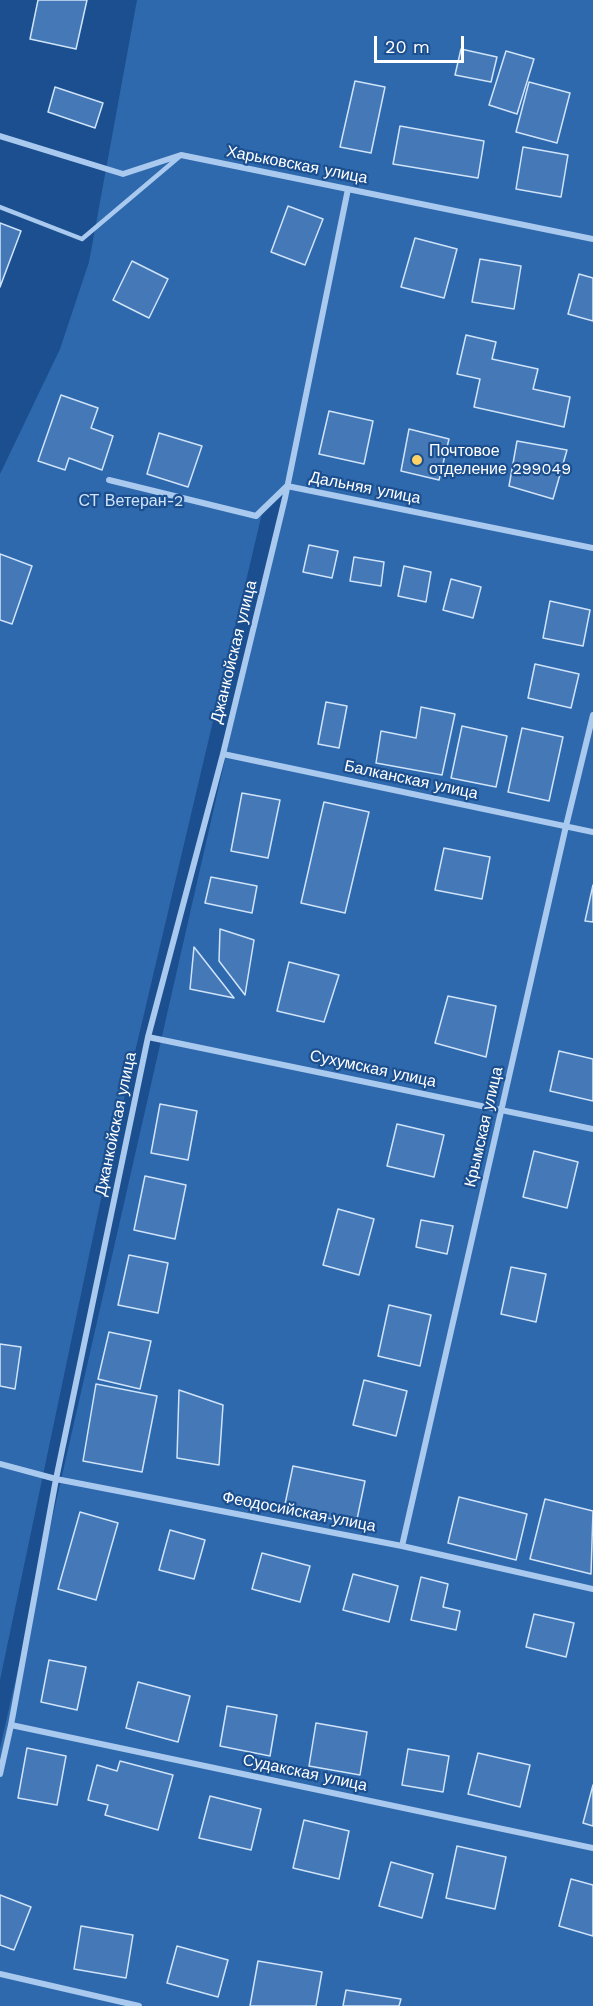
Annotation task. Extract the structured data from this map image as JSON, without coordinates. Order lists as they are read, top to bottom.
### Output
{
  "streets": {
    "street": [
      "Харьковская улица",
      "Дальняя улица",
      "Джанкойская улица",
      "Балканская улица",
      "Сухумская улица",
      "Крымская улица",
      "Феодосийская улица",
      "Судакская улица"
    ]
  },
  "crossings": [
    ["Харьковская улица", "Джанкойская улица"],
    ["Дальняя улица", "Джанкойская улица"],
    ["Джанкойская улица", "Балканская улица"],
    ["Джанкойская улица", "Сухумская улица"],
    ["Джанкойская улица", "Феодосийская улица"],
    ["Джанкойская улица", "Судакская улица"],
    ["Балканская улица", "Крымская улица"],
    ["Сухумская улица", "Крымская улица"],
    ["Крымская улица", "Феодосийская улица"]
  ],
  "parks": ["СТ Ветеран-2"],
  "places": ["Почтовое отделение 299049"],
  "scale_bar": "20 m"
}
